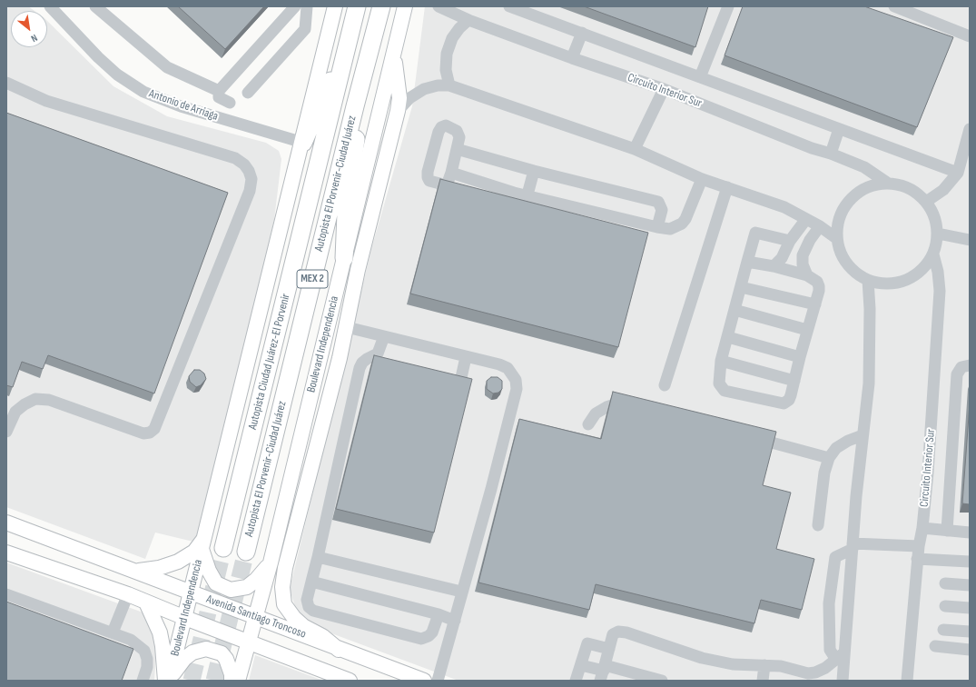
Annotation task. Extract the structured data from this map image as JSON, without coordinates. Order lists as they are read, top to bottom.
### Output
{
  "streets": {
    "highway": ["Autopista El Porvenir-Ciudad Juárez", "MEX 2", "Autopista Ciudad Juárez-El Porvenir"],
    "main road": ["Boulevard Independencia", "Avenida Santiago Troncoso"],
    "street": ["Circuito Interior Sur", "Antonio de Arriaga"]
  },
  "crossings": [
    ["Antonio de Arriaga", "Boulevard Independencia"],
    ["Boulevard Independencia", "Avenida Santiago Troncoso"]
  ],
  "north": "bottom right"
}
